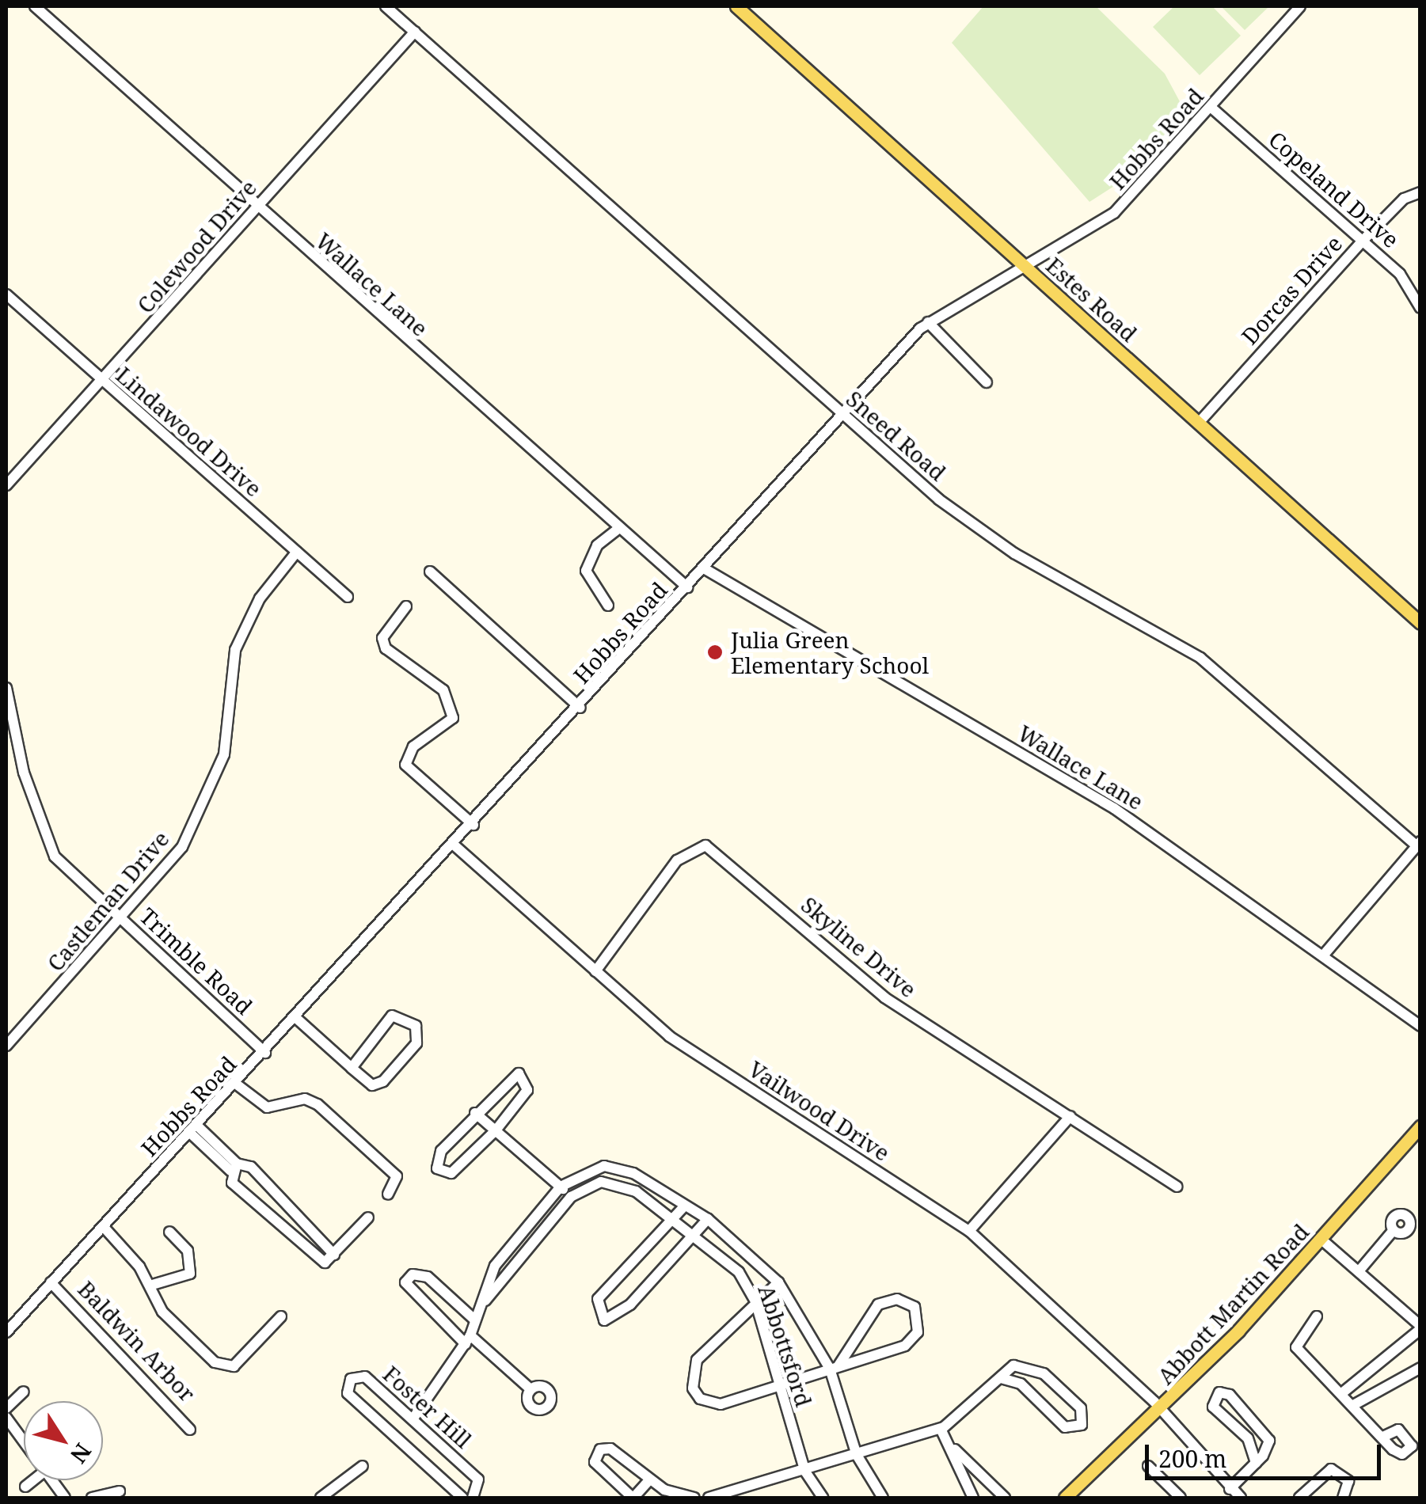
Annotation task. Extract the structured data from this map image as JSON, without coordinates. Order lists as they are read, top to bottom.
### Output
{
  "streets": {
    "main road": ["Estes Road", "Abbott Martin Road"],
    "street": [
      "Hobbs Road",
      "Copeland Drive",
      "Colewood Drive",
      "Wallace Lane",
      "Dorcas Drive",
      "Lindawood Drive",
      "Sneed Road",
      "Castleman Drive",
      "Skyline Drive",
      "Trimble Road",
      "Vailwood Drive",
      "Baldwin Arbor",
      "Abbottsford",
      "Foster Hill"
    ]
  },
  "crossings": [
    ["Hobbs Road", "Copeland Drive"],
    ["Hobbs Road", "Wallace Lane"],
    ["Hobbs Road", "Estes Road"],
    ["Hobbs Road", "Sneed Road"],
    ["Hobbs Road", "Trimble Road"],
    ["Hobbs Road", "Vailwood Drive"],
    ["Hobbs Road", "Baldwin Arbor"],
    ["Copeland Drive", "Dorcas Drive"],
    ["Colewood Drive", "Wallace Lane"],
    ["Colewood Drive", "Lindawood Drive"],
    ["Colewood Drive", "Sneed Road"],
    ["Dorcas Drive", "Estes Road"],
    ["Lindawood Drive", "Castleman Drive"],
    ["Castleman Drive", "Trimble Road"],
    ["Skyline Drive", "Vailwood Drive"],
    ["Vailwood Drive", "Abbott Martin Road"],
    ["Abbottsford", "Foster Hill"]
  ],
  "places": ["Julia Green Elementary School"],
  "scale_bar": "200 m",
  "north": "bottom right"
}
